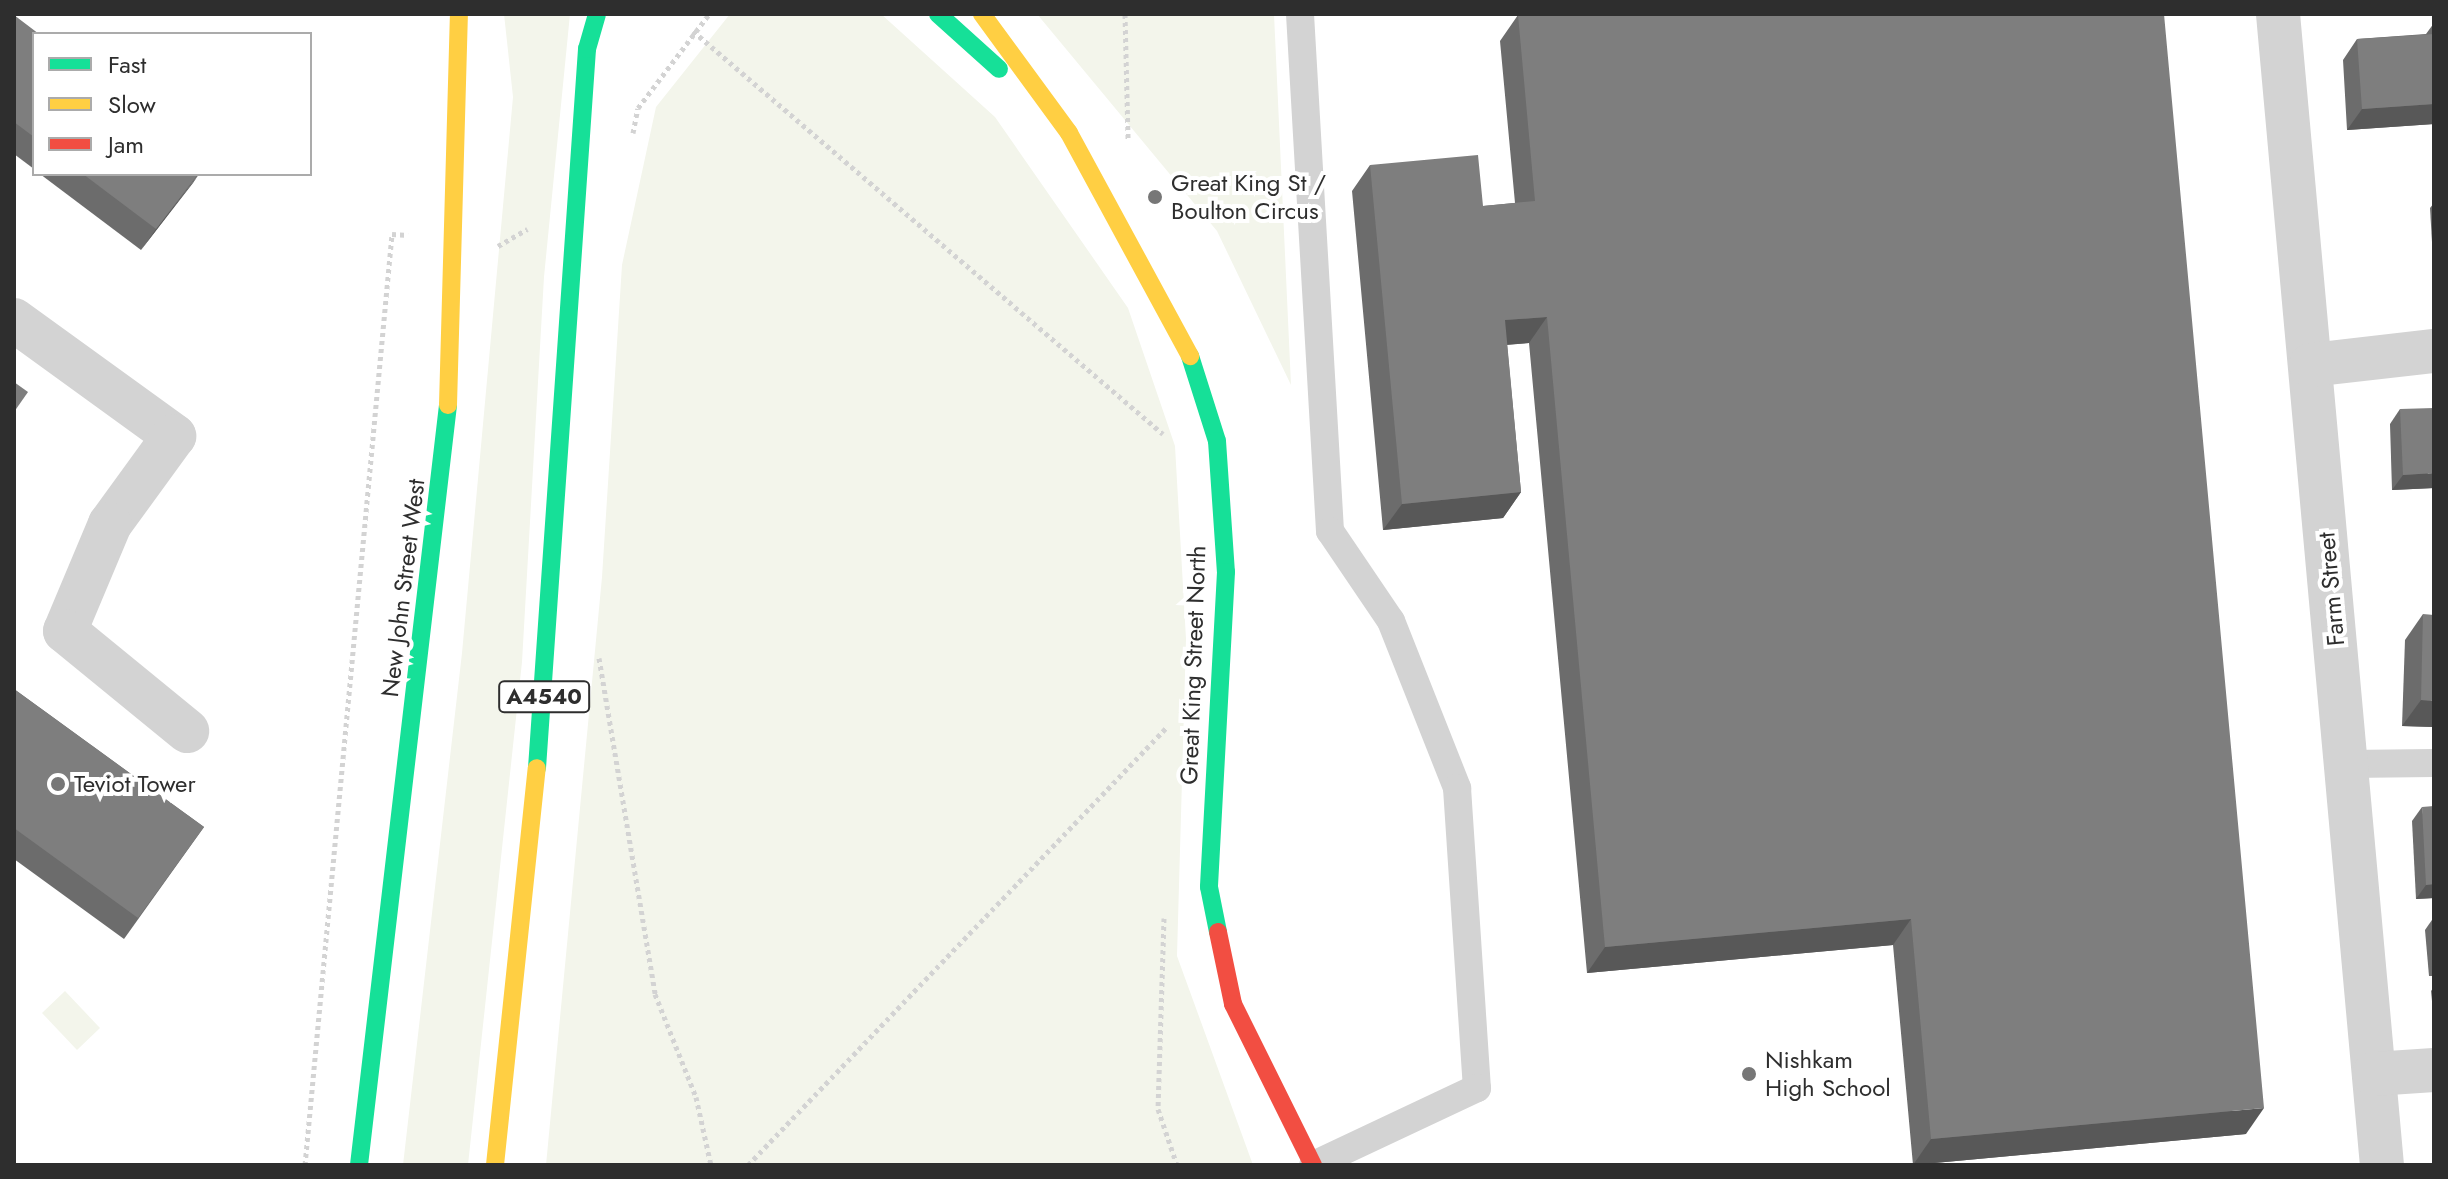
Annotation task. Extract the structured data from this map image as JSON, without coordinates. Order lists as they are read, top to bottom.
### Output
{
  "streets": {
    "main road": ["New John Street West", "Great King Street North", "A4540"],
    "street": ["Farm Street"]
  },
  "places": ["Great King St / Boulton Circus", "Teviot Tower", "Nishkam High School"],
  "legend": ["Fast", "Slow", "Jam"]
}
